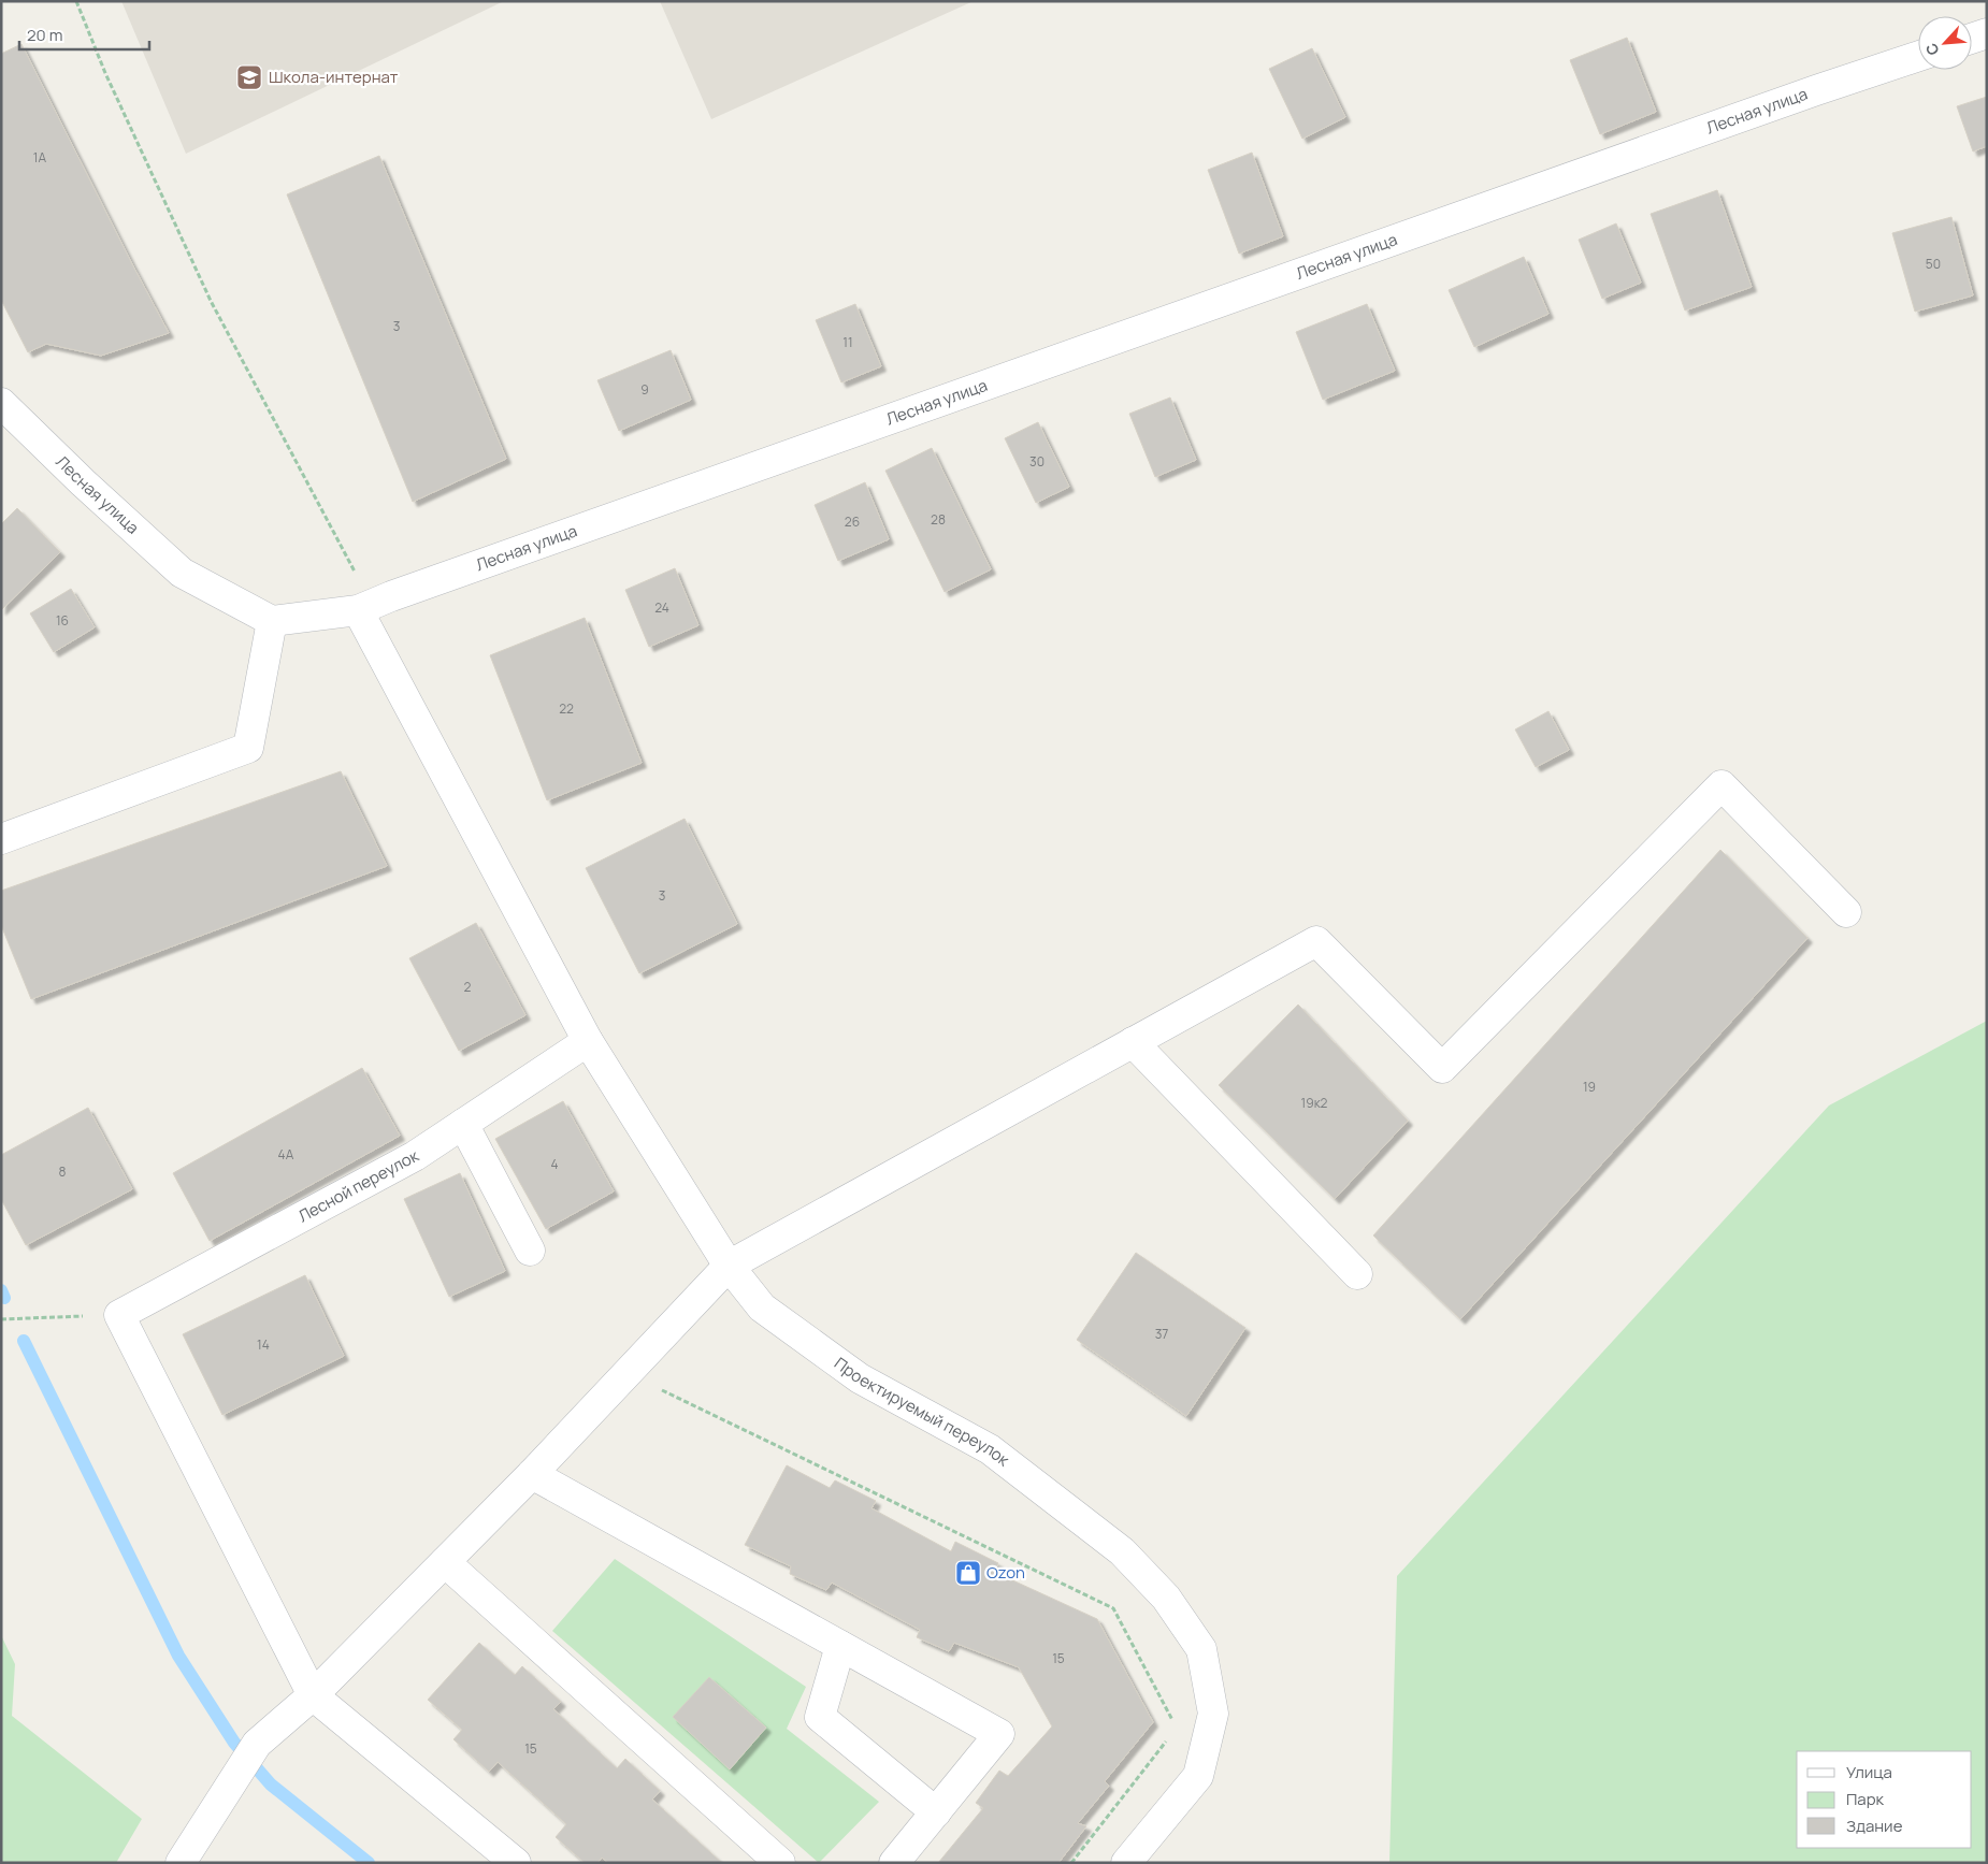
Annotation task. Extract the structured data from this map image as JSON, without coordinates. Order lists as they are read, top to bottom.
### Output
{
  "streets": {
    "street": ["Лесная улица", "Лесной переулок", "Проектируемый переулок"]
  },
  "crossings": [
    ["Лесная улица", "Проектируемый переулок"],
    ["Лесной переулок", "Проектируемый переулок"]
  ],
  "places": {
    "school or university": ["Школа-интернат"],
    "shop": ["Ozon"]
  },
  "house_numbers": [
    "1А",
    "50",
    "3",
    "11",
    "9",
    "30",
    "28",
    "26",
    "24",
    "16",
    "22",
    "3",
    "2",
    "19",
    "19к2",
    "4А",
    "4",
    "8",
    "37",
    "14",
    "15",
    "15"
  ],
  "legend": ["Улица", "Парк", "Здание"],
  "scale_bar": "20 m",
  "north": "bottom left"
}
